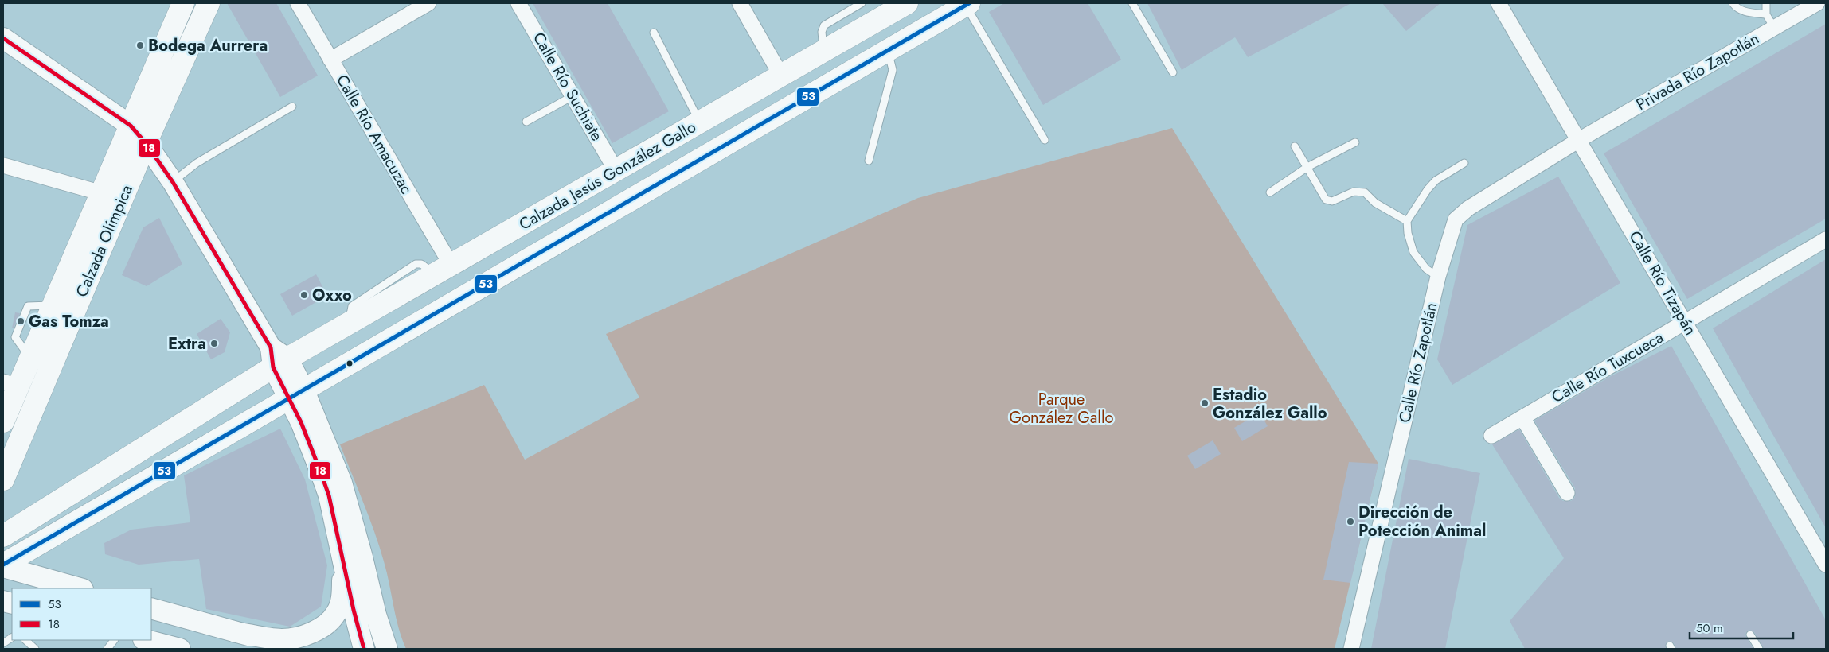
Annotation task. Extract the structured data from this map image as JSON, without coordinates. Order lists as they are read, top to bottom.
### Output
{
  "streets": {
    "main road": ["Calzada Jesús González Gallo", "Calzada Olímpica"],
    "street": [
      "Privada Río Zapotlán",
      "Calle Río Suchiate",
      "Calle Río Amacuzac",
      "Calle Río Tizapán",
      "Calle Río Zapotlán",
      "Calle Río Tuxcueca"
    ]
  },
  "crossings": [
    ["Privada Río Zapotlán", "Calle Río Tizapán"],
    ["Privada Río Zapotlán", "Calle Río Zapotlán"],
    ["Calle Río Suchiate", "Calzada Jesús González Gallo"],
    ["Calle Río Amacuzac", "Calzada Jesús González Gallo"],
    ["Calle Río Tizapán", "Calle Río Zapotlán"],
    ["Calle Río Tizapán", "Calle Río Tuxcueca"]
  ],
  "parks": ["Parque González Gallo"],
  "places": [
    "Bodega Aurrera",
    "Oxxo",
    "Gas Tomza",
    "Extra",
    "Estadio González Gallo",
    "Dirección de Potección Animal"
  ],
  "lines": ["transit line 53", "transit line 18"],
  "legend": ["53", "18"],
  "scale_bar": "50 m"
}
